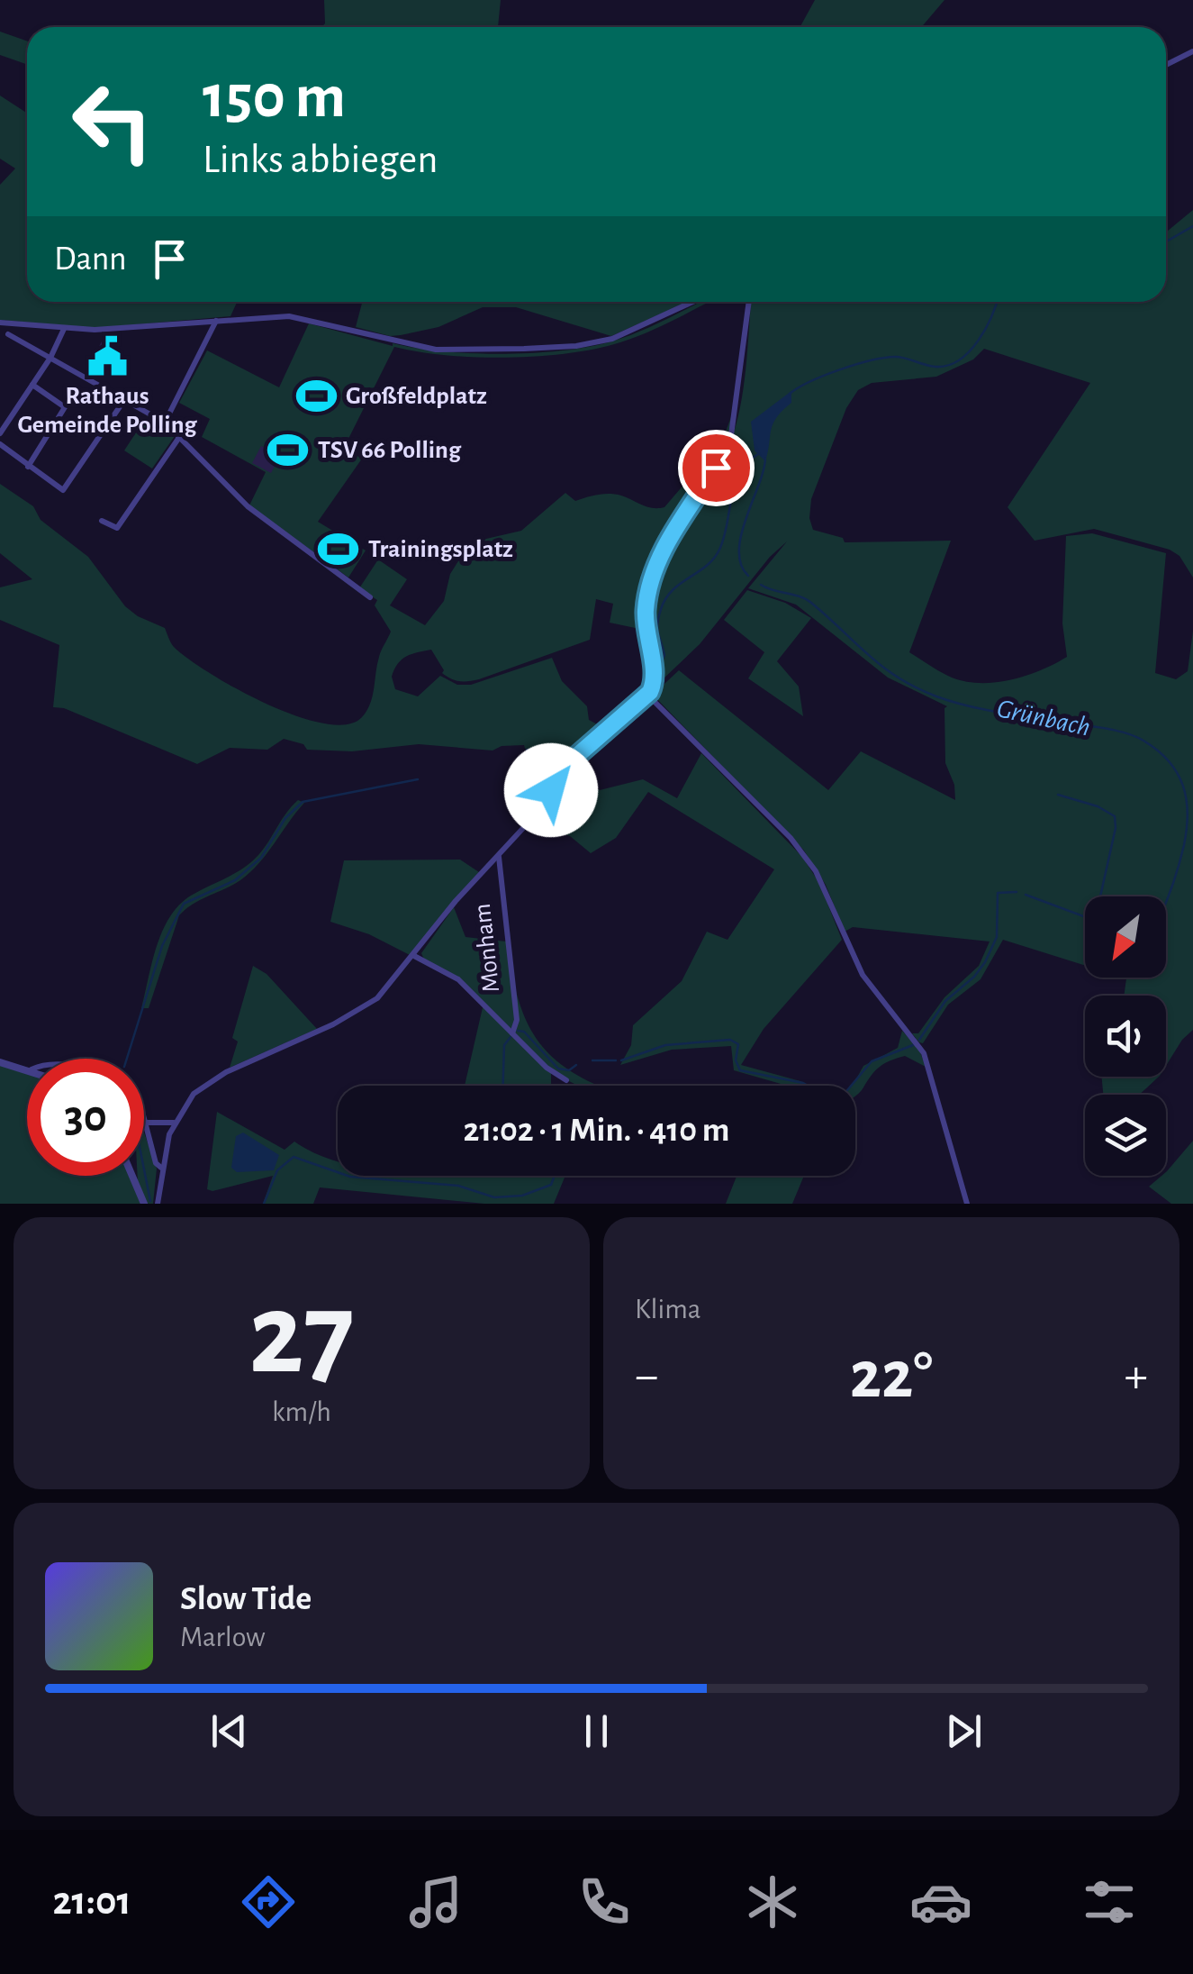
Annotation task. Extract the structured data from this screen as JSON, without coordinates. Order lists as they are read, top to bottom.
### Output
{
  "streets": {
    "street": ["Monham"]
  },
  "water": ["Grünbach"],
  "places": {
    "public building": ["Rathaus Gemeinde Polling"],
    "sports": ["Großfeldplatz", "TSV 66 Polling", "Trainingsplatz"]
  },
  "north": "bottom left",
  "page": {
    "turn": ["150 m", "Links abbiegen"],
    "then": "Dann",
    "limit": "30",
    "trip": "21:02 · 1 Min. · 410 m",
    "tile": [
      ["27", "km/h"],
      "Klima"
    ],
    "heat": ["−", "22°", "+"],
    "song": ["Slow Tide", "Marlow"],
    "tabs": "21:01"
  }
}
